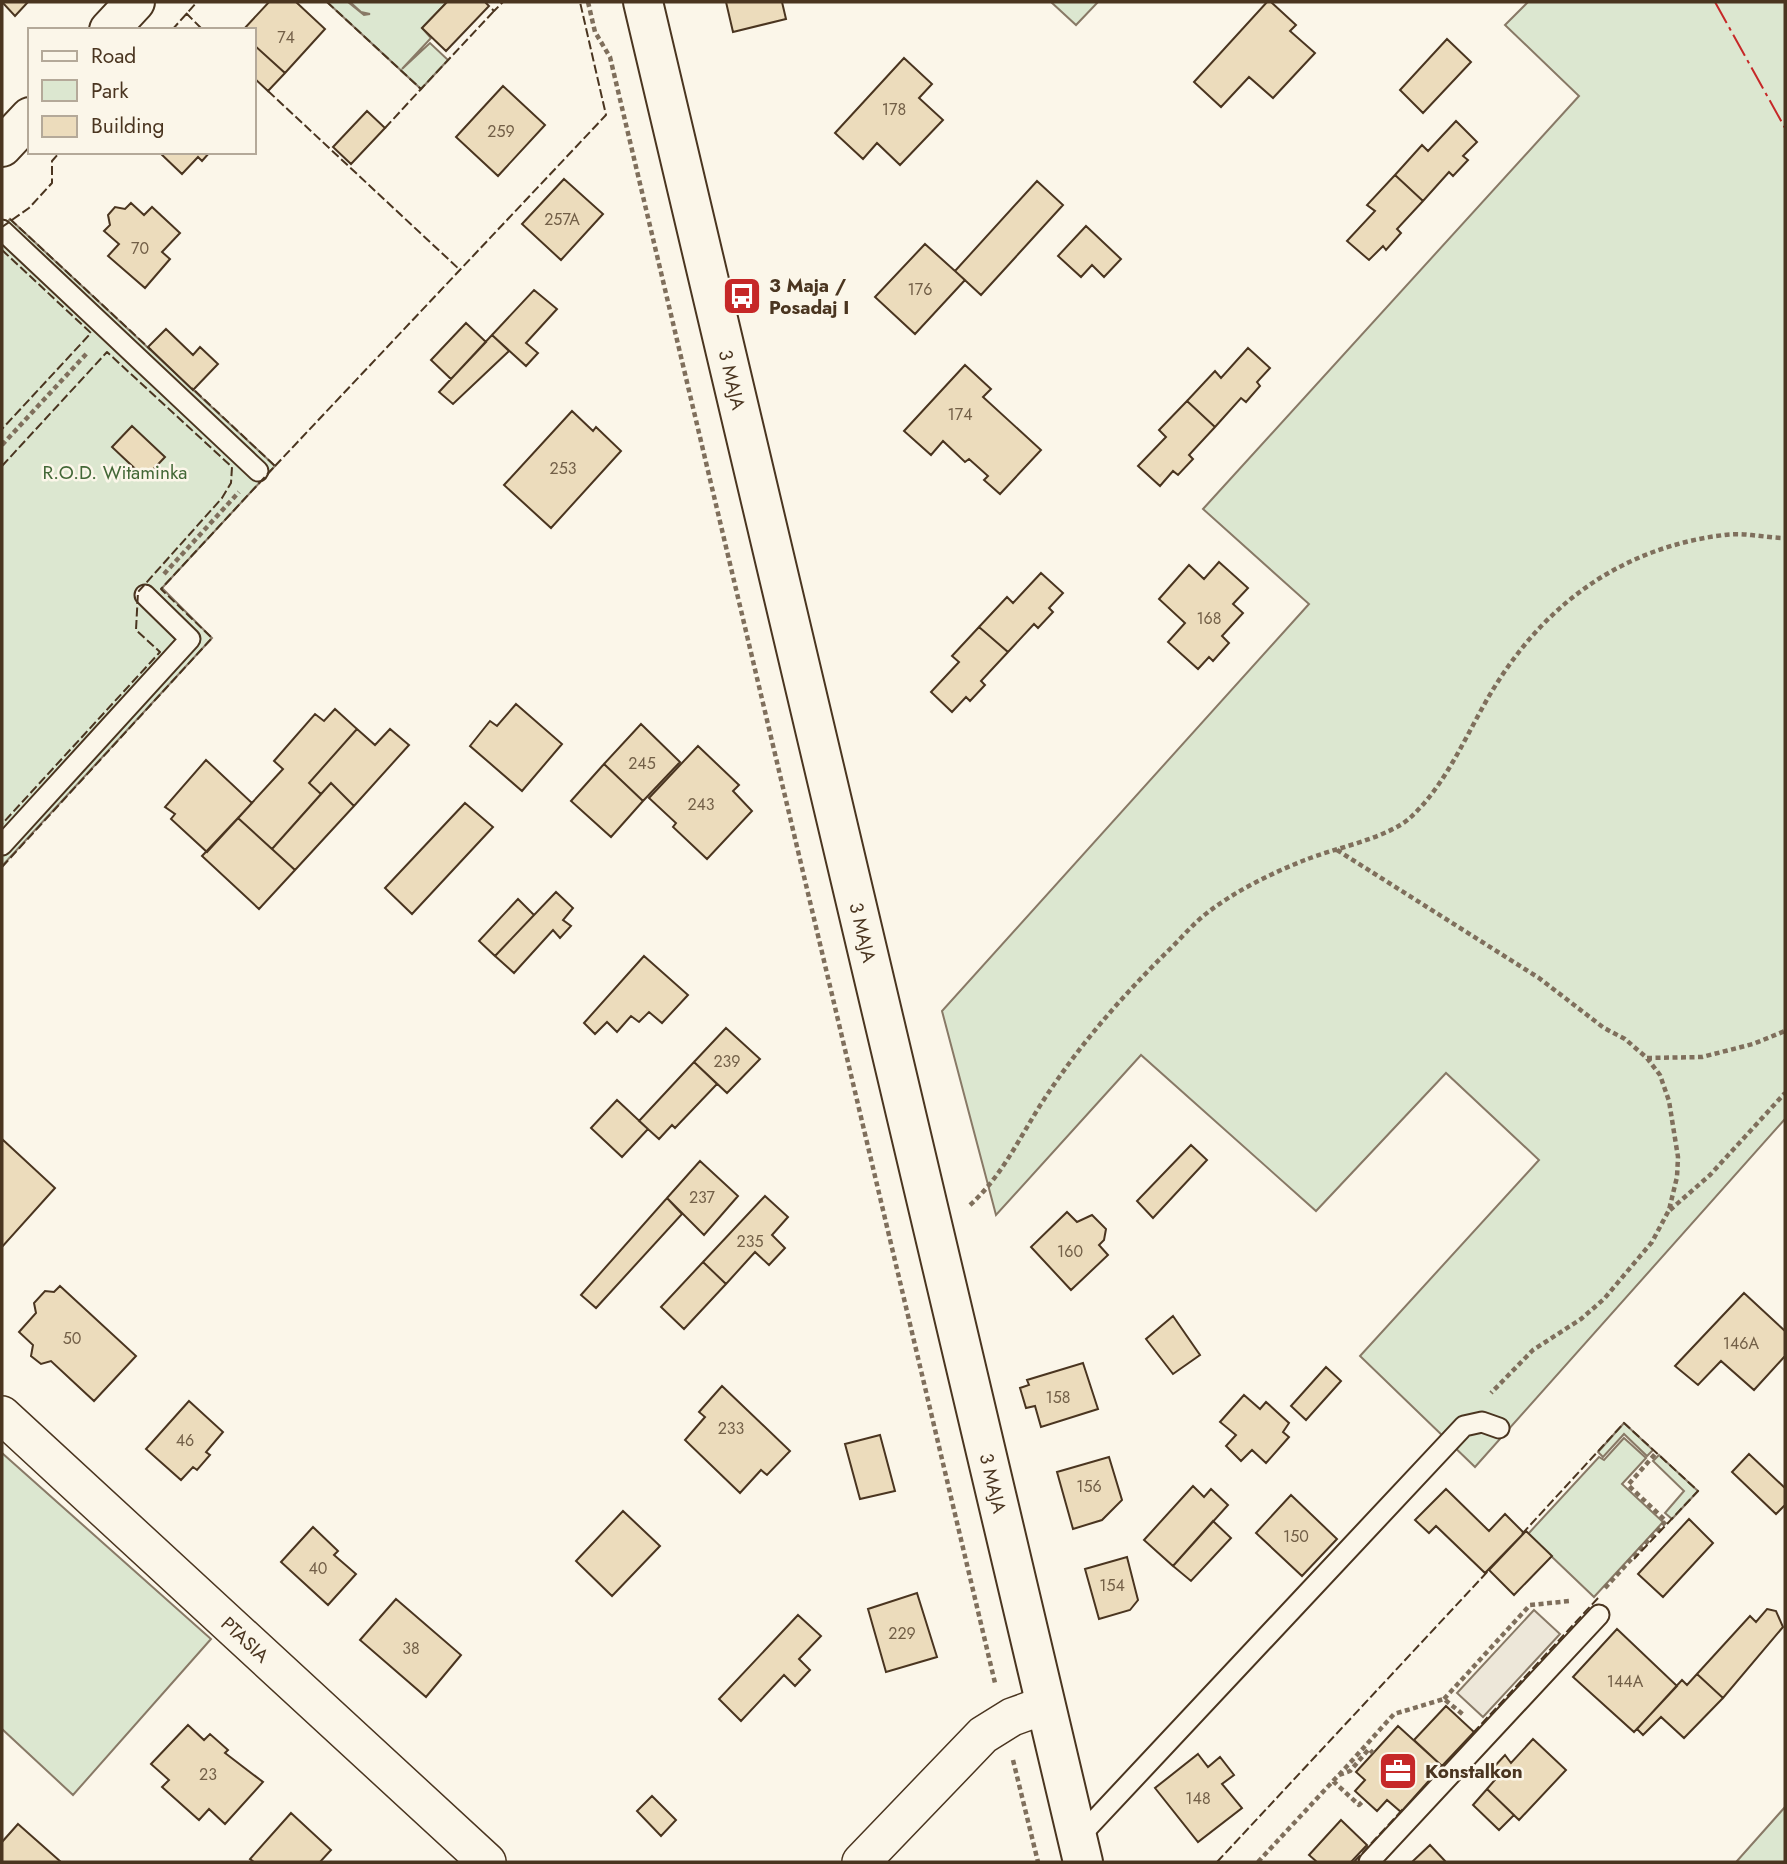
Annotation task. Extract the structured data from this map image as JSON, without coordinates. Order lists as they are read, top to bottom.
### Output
{
  "streets": {
    "street": ["3 MAJA", "PTASIA"]
  },
  "parks": ["R.O.D. Witaminka"],
  "places": {
    "bus stop": ["3 Maja / Posadaj I"],
    "office": ["Konstalkon"]
  },
  "house_numbers": [
    "74",
    "178",
    "259",
    "257A",
    "70",
    "176",
    "174",
    "253",
    "168",
    "245",
    "243",
    "239",
    "237",
    "235",
    "160",
    "50",
    "146A",
    "158",
    "233",
    "46",
    "156",
    "150",
    "40",
    "154",
    "229",
    "38",
    "144A",
    "23",
    "148"
  ],
  "legend": ["Road", "Park", "Building"]
}
